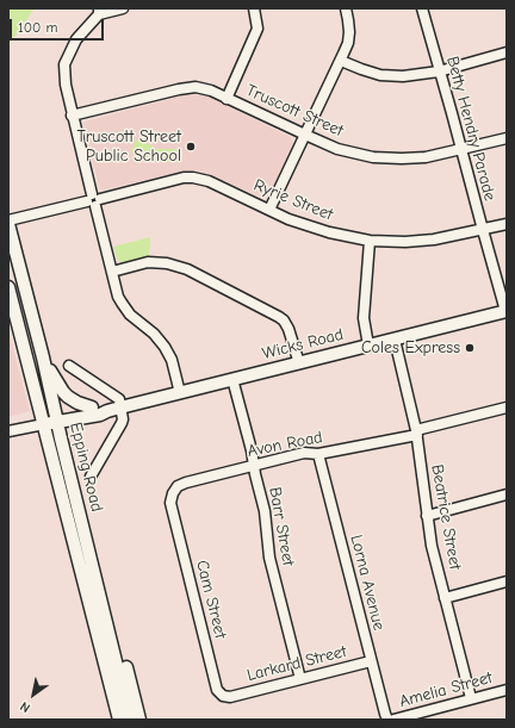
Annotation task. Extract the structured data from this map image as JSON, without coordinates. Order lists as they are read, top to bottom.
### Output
{
  "streets": {
    "main road": ["Wicks Road", "Epping Road"],
    "street": [
      "Truscott Street",
      "Betty Hendry Parade",
      "Ryrie Street",
      "Avon Road",
      "Beatrice Street",
      "Barr Street",
      "Lorna Avenue",
      "Cam Street",
      "Larkard Street",
      "Amelia Street"
    ]
  },
  "crossings": [
    ["Truscott Street", "Betty Hendry Parade"],
    ["Betty Hendry Parade", "Ryrie Street"],
    ["Betty Hendry Parade", "Wicks Road"],
    ["Ryrie Street", "Epping Road"],
    ["Wicks Road", "Epping Road"],
    ["Wicks Road", "Beatrice Street"],
    ["Wicks Road", "Barr Street"],
    ["Avon Road", "Beatrice Street"],
    ["Avon Road", "Barr Street"],
    ["Avon Road", "Lorna Avenue"],
    ["Avon Road", "Cam Street"],
    ["Beatrice Street", "Amelia Street"],
    ["Barr Street", "Larkard Street"],
    ["Lorna Avenue", "Larkard Street"],
    ["Cam Street", "Larkard Street"]
  ],
  "places": ["Truscott Street Public School", "Coles Express"],
  "scale_bar": "100 m",
  "north": "bottom left"
}
